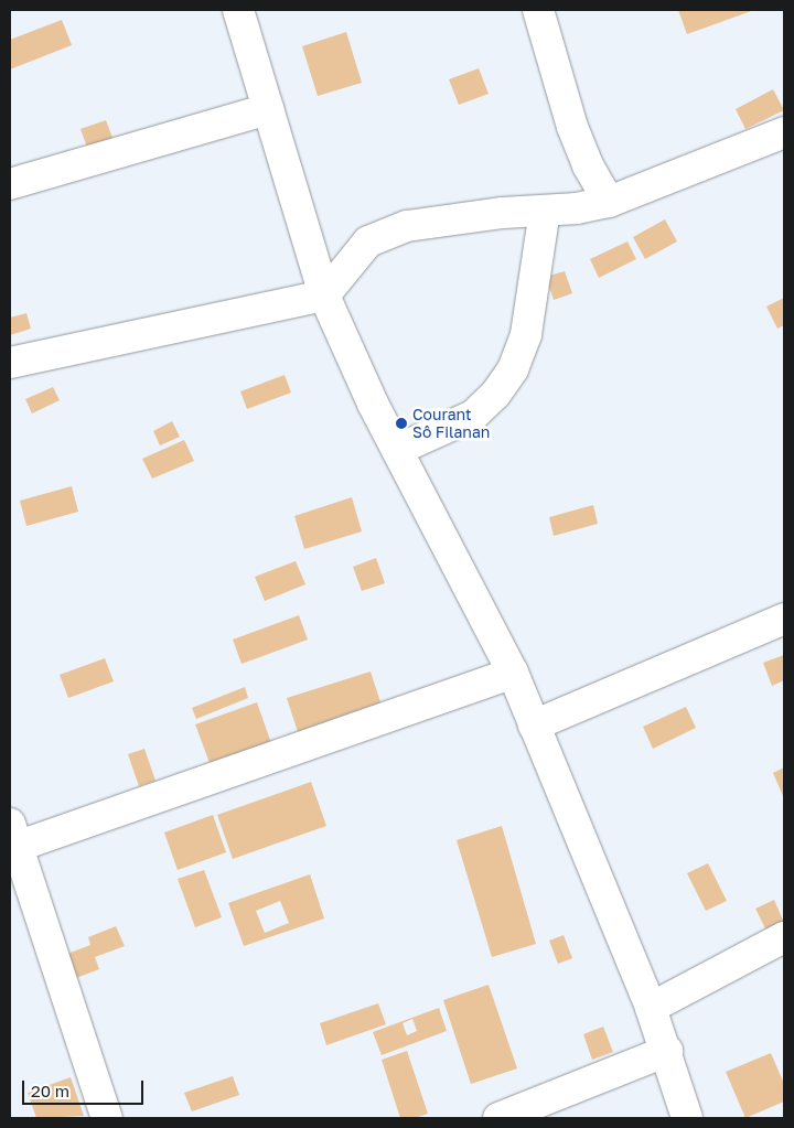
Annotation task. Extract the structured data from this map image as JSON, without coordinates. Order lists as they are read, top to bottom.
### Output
{
  "places": ["Courant Sô Filanan"],
  "scale_bar": "20 m"
}
